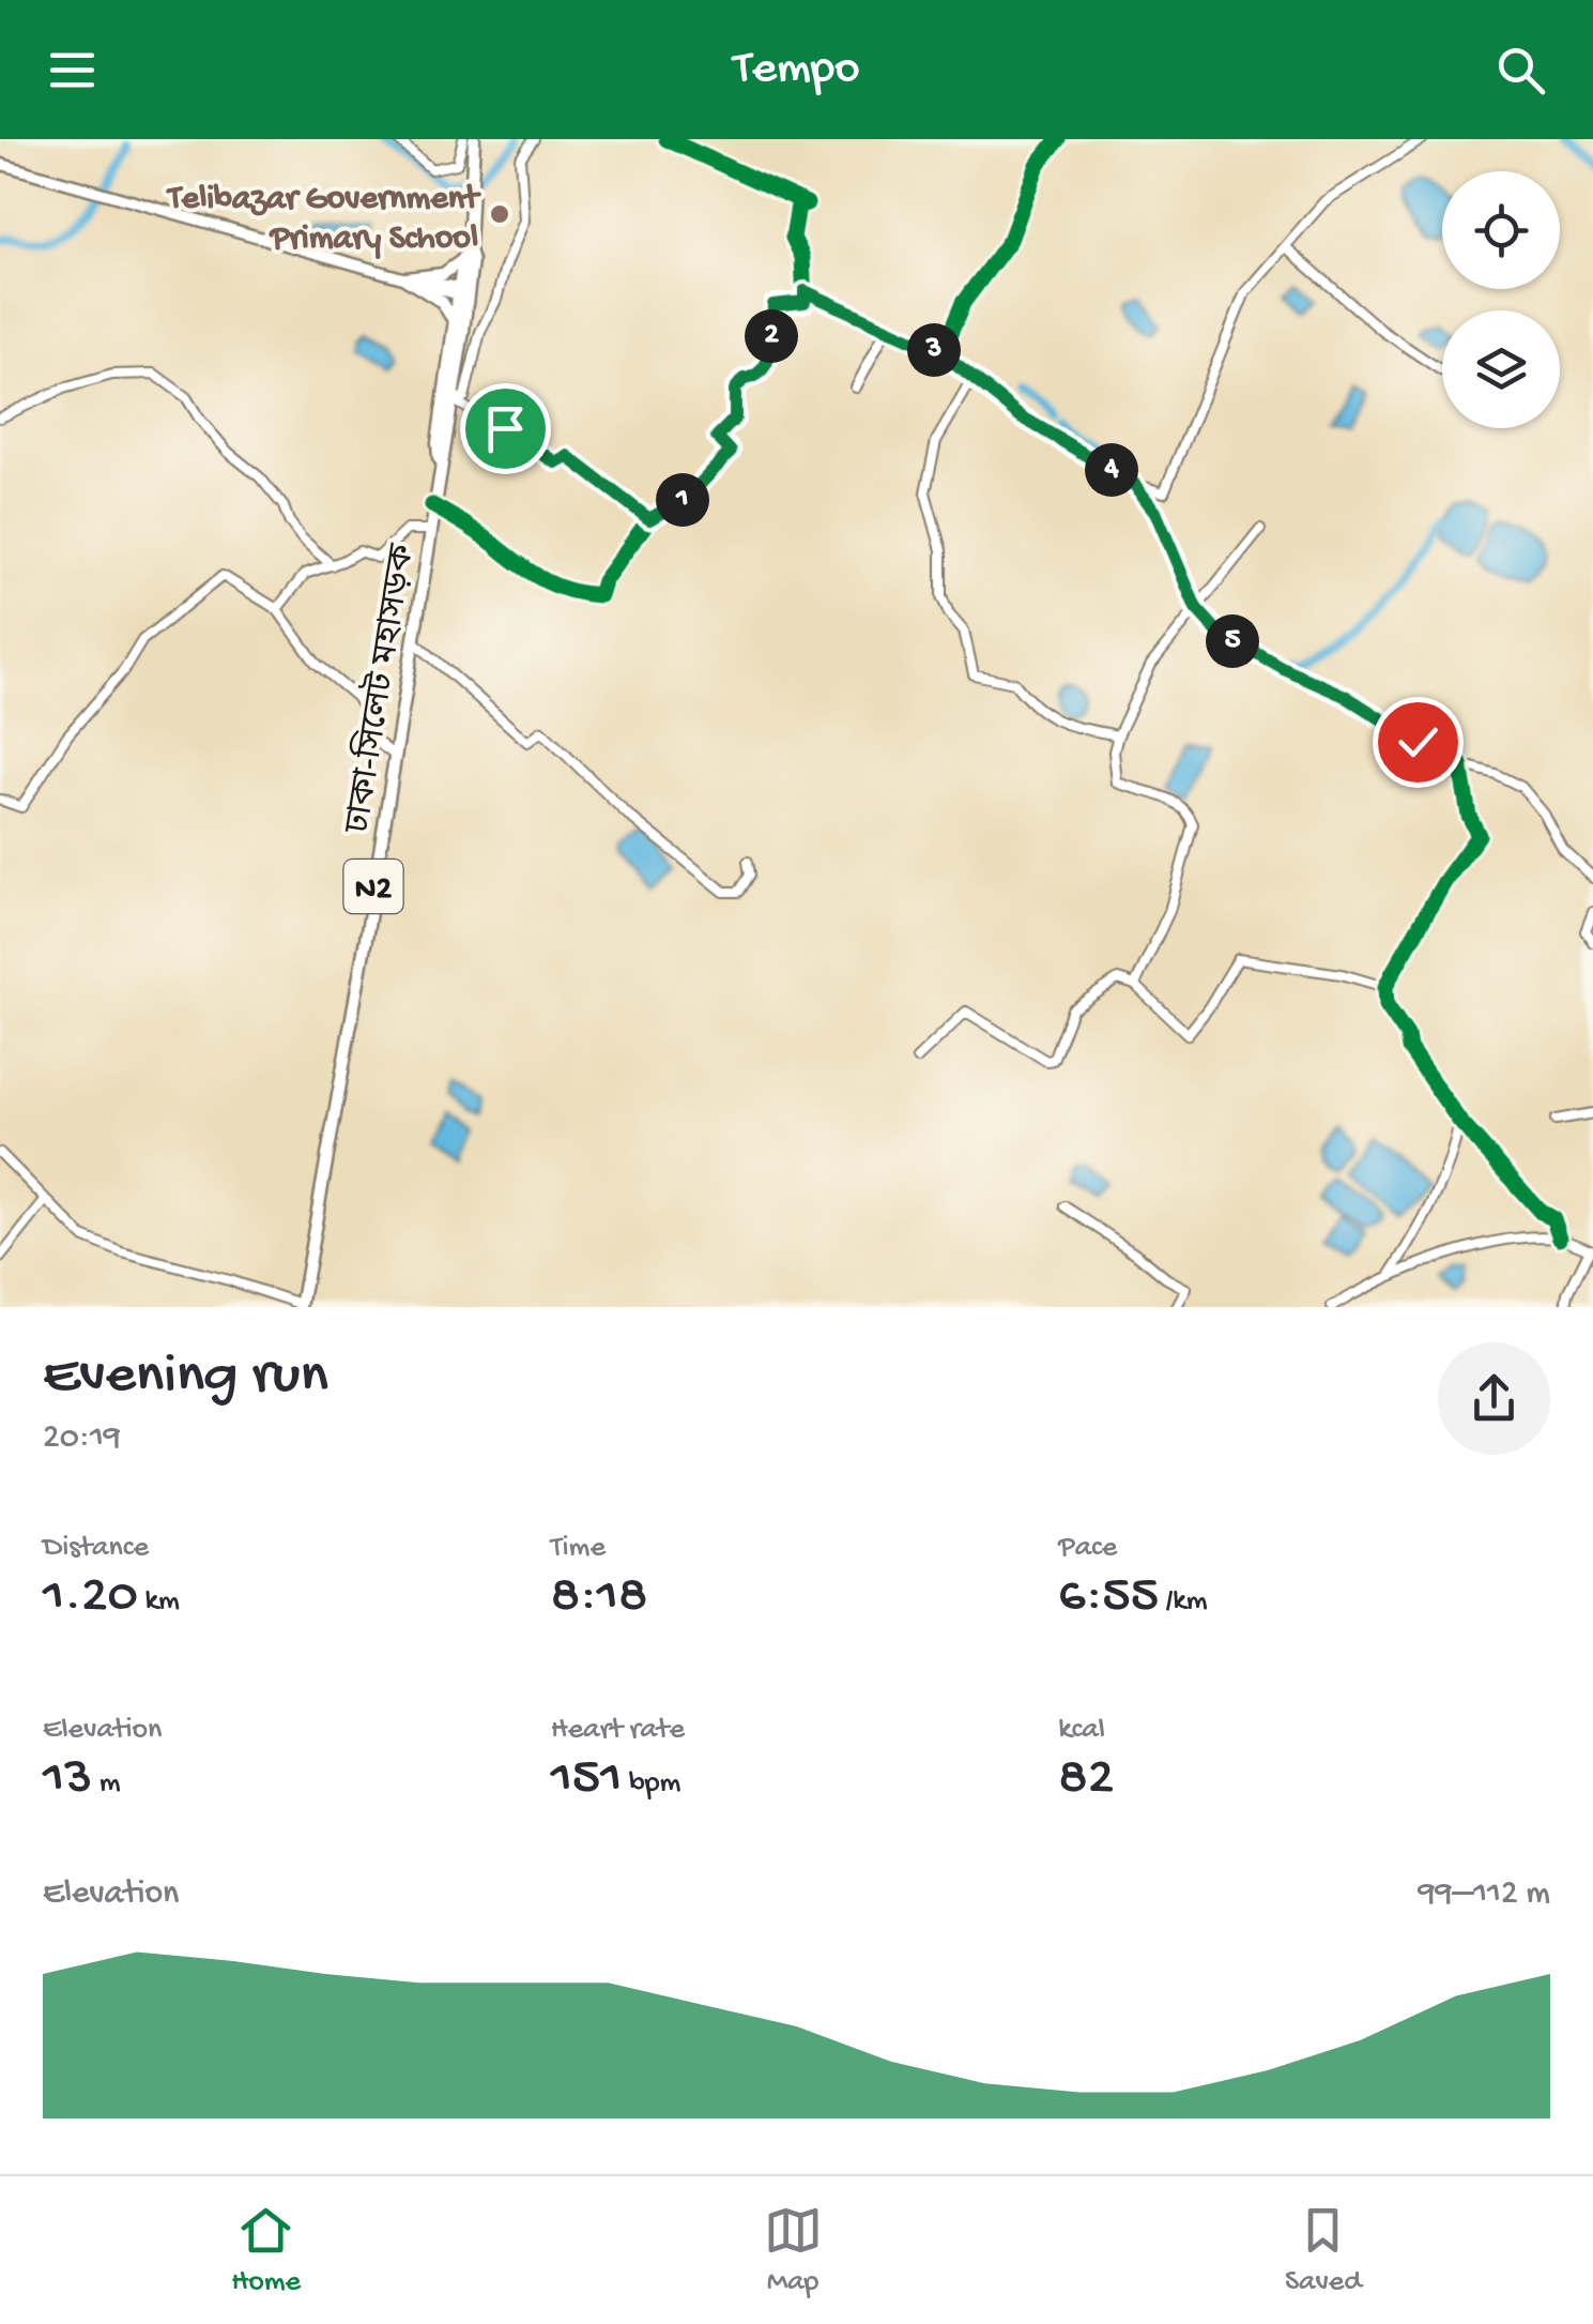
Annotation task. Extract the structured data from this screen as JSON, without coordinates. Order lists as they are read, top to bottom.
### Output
{
  "streets": {
    "highway": ["ঢাকা-সিলেট মহাসড়ক", "N2"]
  },
  "places": ["Telibazar Government Primary School"],
  "page": {
    "header": "Tempo",
    "pins": [
      "2",
      "3",
      "4",
      "1",
      "5"
    ],
    "heading": ["Evening run", "20:19"],
    "stats": [
      ["Distance", "1.20 km"],
      ["Time", "8:18"],
      ["Pace", "6:55 /km"],
      ["Elevation", "13 m"],
      ["Heart rate", "151 bpm"],
      ["kcal", "82"]
    ],
    "chart": ["Elevation", "99–112 m"],
    "tabs": ["Home", "Map", "Saved"]
  }
}
